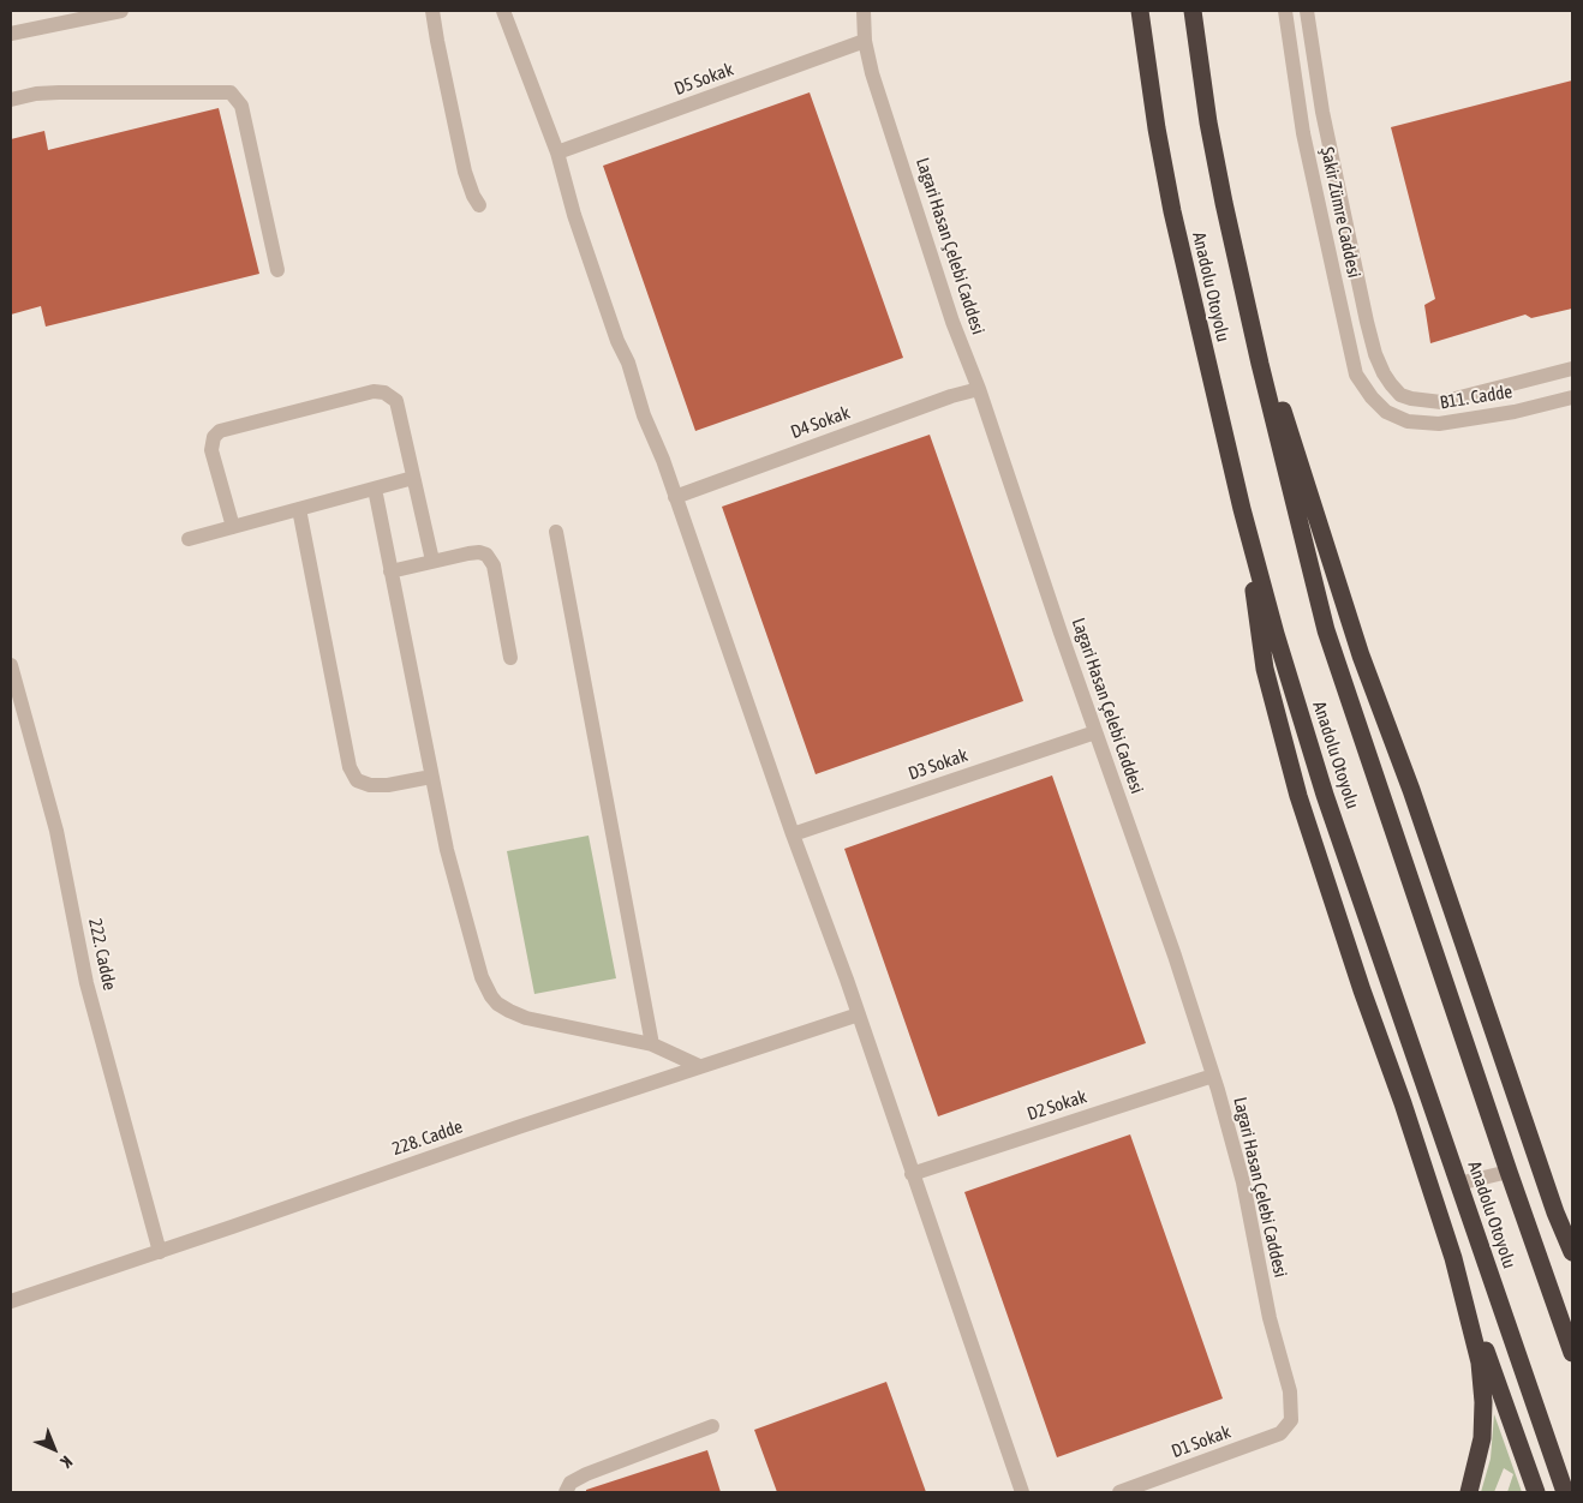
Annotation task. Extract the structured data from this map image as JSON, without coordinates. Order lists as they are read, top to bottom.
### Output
{
  "streets": {
    "highway": ["Anadolu Otoyolu"],
    "street": [
      "D5 Sokak",
      "Şakir Zümre Caddesi",
      "Lagari Hasan Çelebi Caddesi",
      "B11. Cadde",
      "D4 Sokak",
      "D3 Sokak",
      "222. Cadde",
      "D2 Sokak",
      "228. Cadde",
      "D1 Sokak"
    ]
  },
  "crossings": [
    ["D5 Sokak", "Lagari Hasan Çelebi Caddesi"],
    ["Şakir Zümre Caddesi", "B11. Cadde"],
    ["Lagari Hasan Çelebi Caddesi", "D4 Sokak"],
    ["Lagari Hasan Çelebi Caddesi", "D3 Sokak"],
    ["Lagari Hasan Çelebi Caddesi", "D2 Sokak"],
    ["Lagari Hasan Çelebi Caddesi", "D1 Sokak"],
    ["222. Cadde", "228. Cadde"]
  ],
  "north": "bottom right"
}
